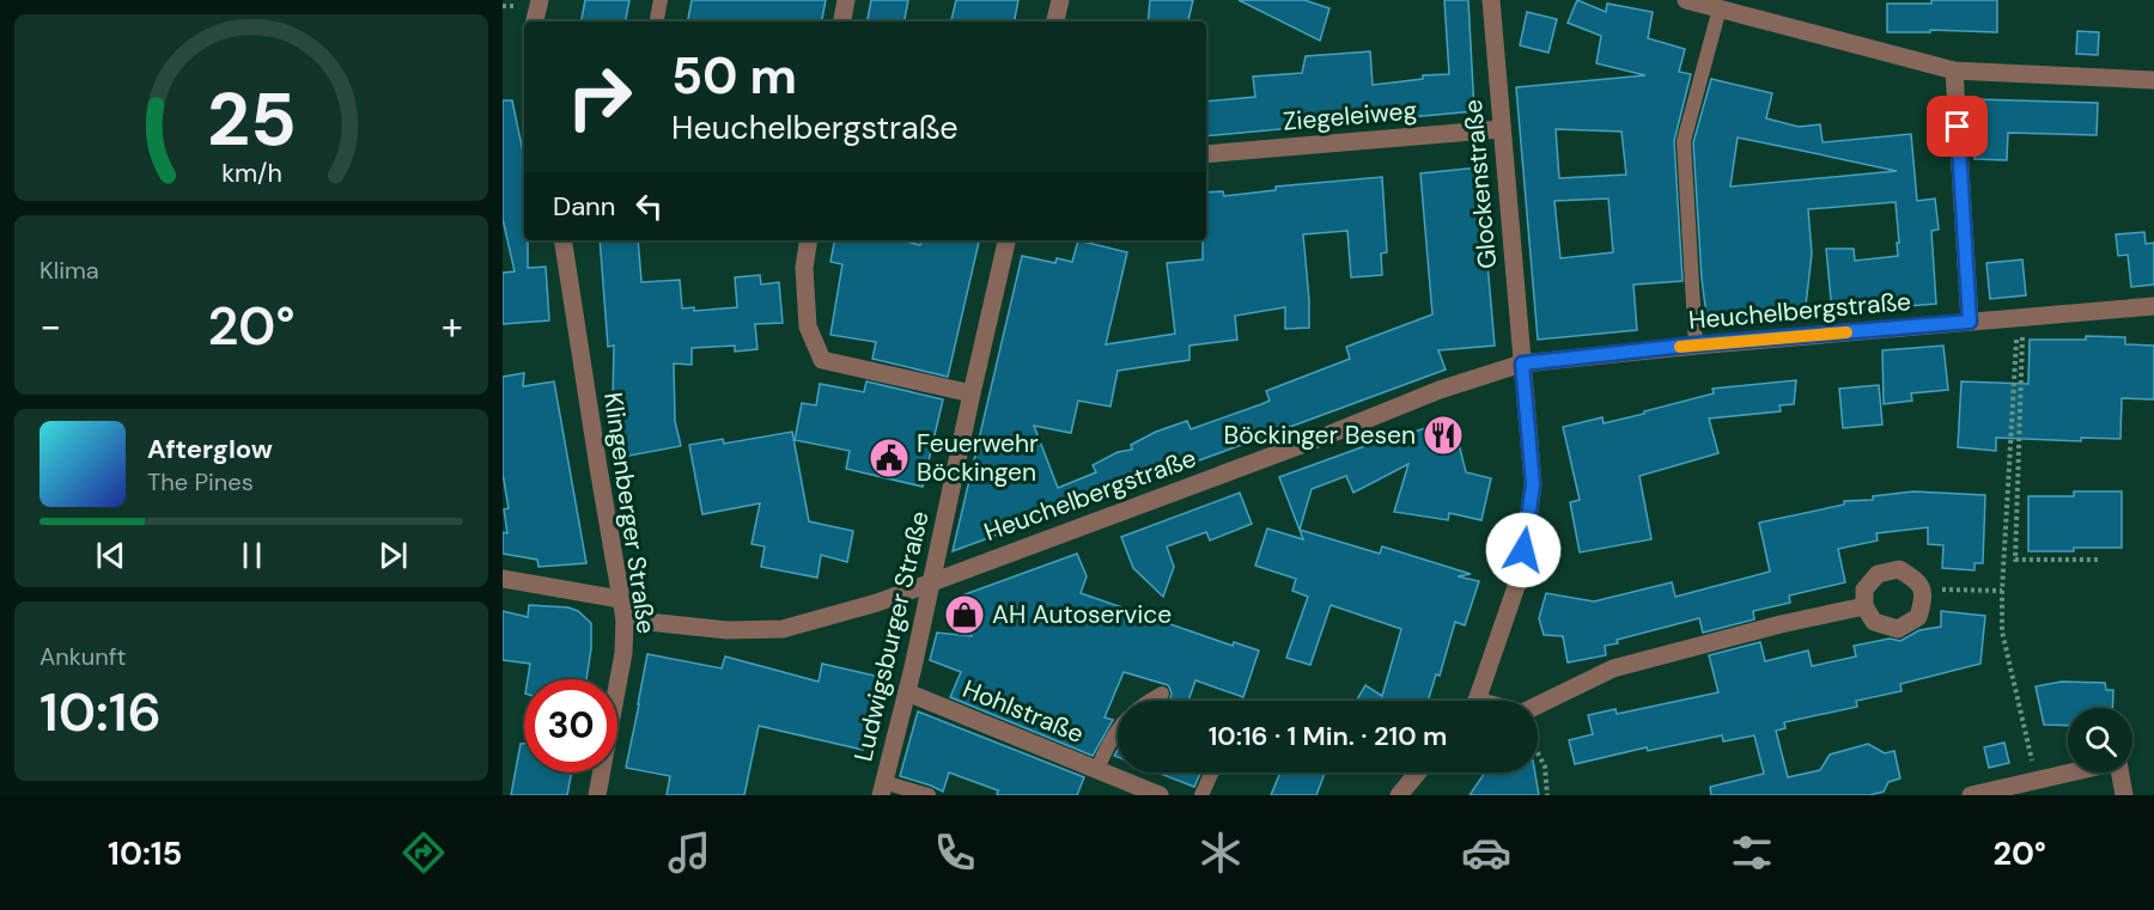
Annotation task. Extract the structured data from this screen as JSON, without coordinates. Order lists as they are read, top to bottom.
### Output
{
  "streets": {
    "street": [
      "Ziegeleiweg",
      "Glockenstraße",
      "Heuchelbergstraße",
      "Klingenberger Straße",
      "Ludwigsburger Straße",
      "Hohlstraße"
    ]
  },
  "crossings": [
    ["Ziegeleiweg", "Glockenstraße"],
    ["Glockenstraße", "Heuchelbergstraße"],
    ["Heuchelbergstraße", "Ludwigsburger Straße"],
    ["Ludwigsburger Straße", "Hohlstraße"]
  ],
  "places": {
    "restaurant": ["Böckinger Besen"],
    "public building": ["Feuerwehr Böckingen"],
    "shop": ["AH Autoservice"]
  },
  "page": {
    "turn": ["50 m", "Heuchelbergstraße"],
    "then": "Dann",
    "tile": [
      "Klima",
      ["Ankunft", "10:16"]
    ],
    "heat": ["−", "20°", "+"],
    "song": ["Afterglow", "The Pines"],
    "limit": "30",
    "trip": "10:16 · 1 Min. · 210 m",
    "tabs": ["10:15", "20°"],
    "gauge": ["25", "km/h"]
  }
}
